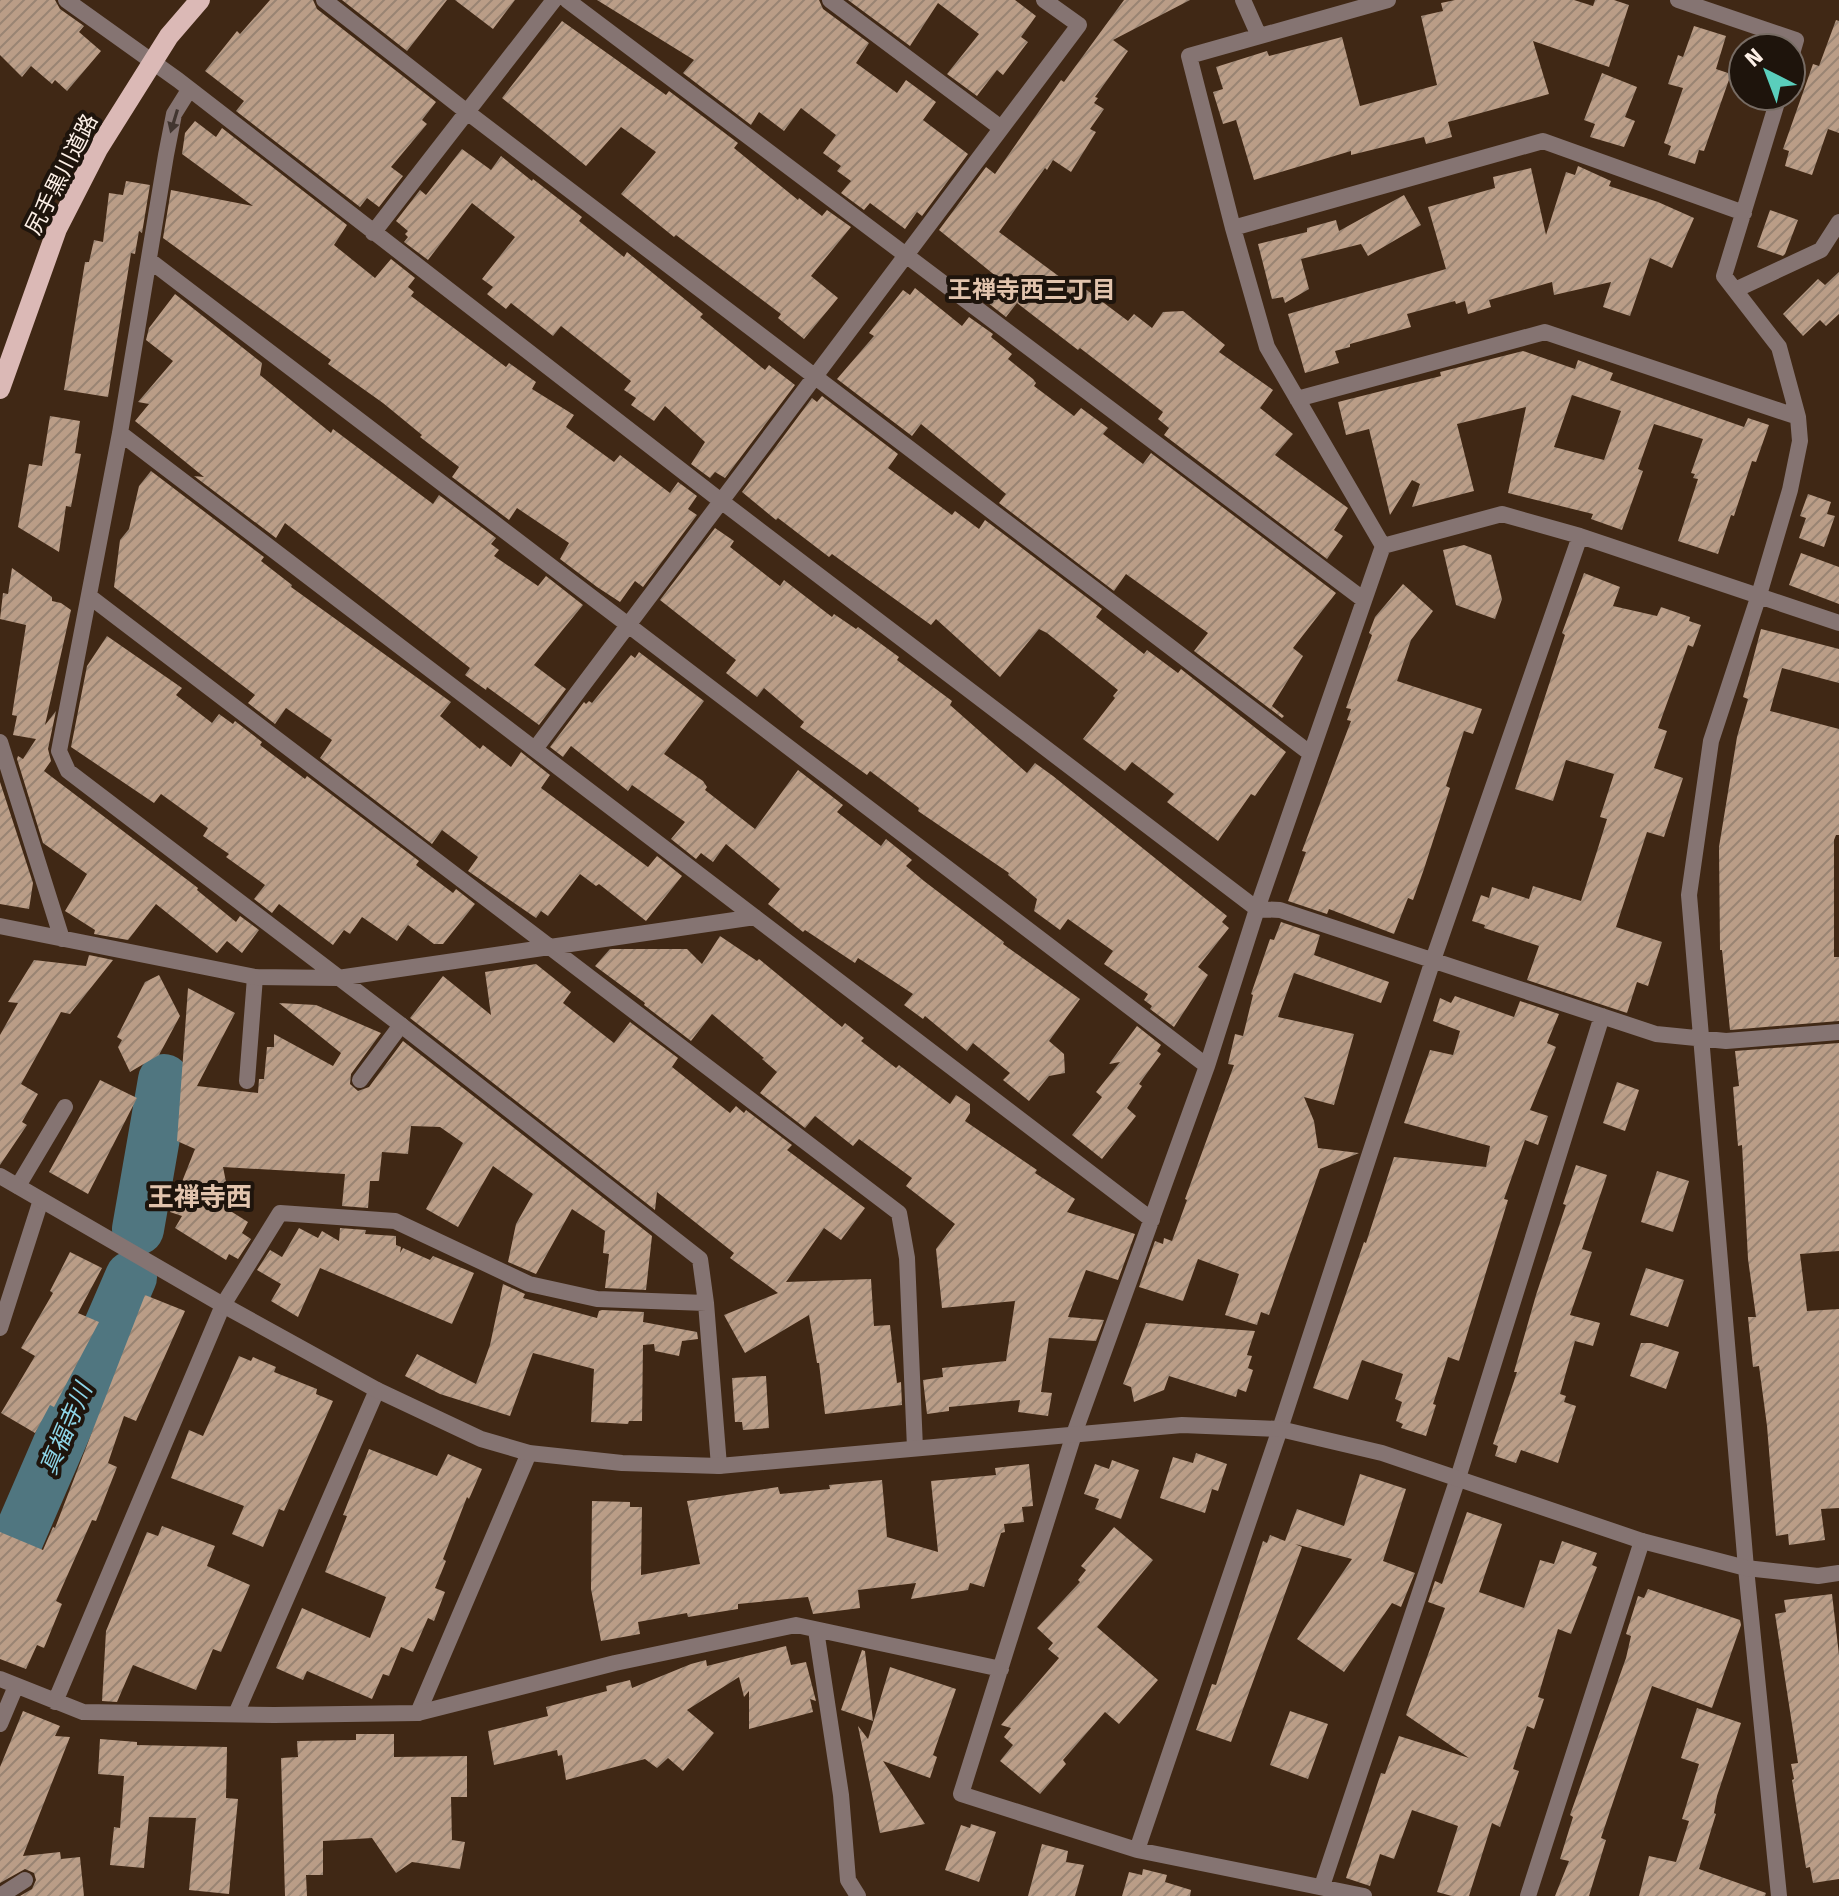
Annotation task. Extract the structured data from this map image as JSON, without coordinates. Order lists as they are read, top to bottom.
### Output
{
  "streets": {
    "main road": ["尻手黒川道路"]
  },
  "districts": ["王禅寺西三丁目", "王禅寺西"],
  "water": ["真福寺川"],
  "north": "top left"
}
